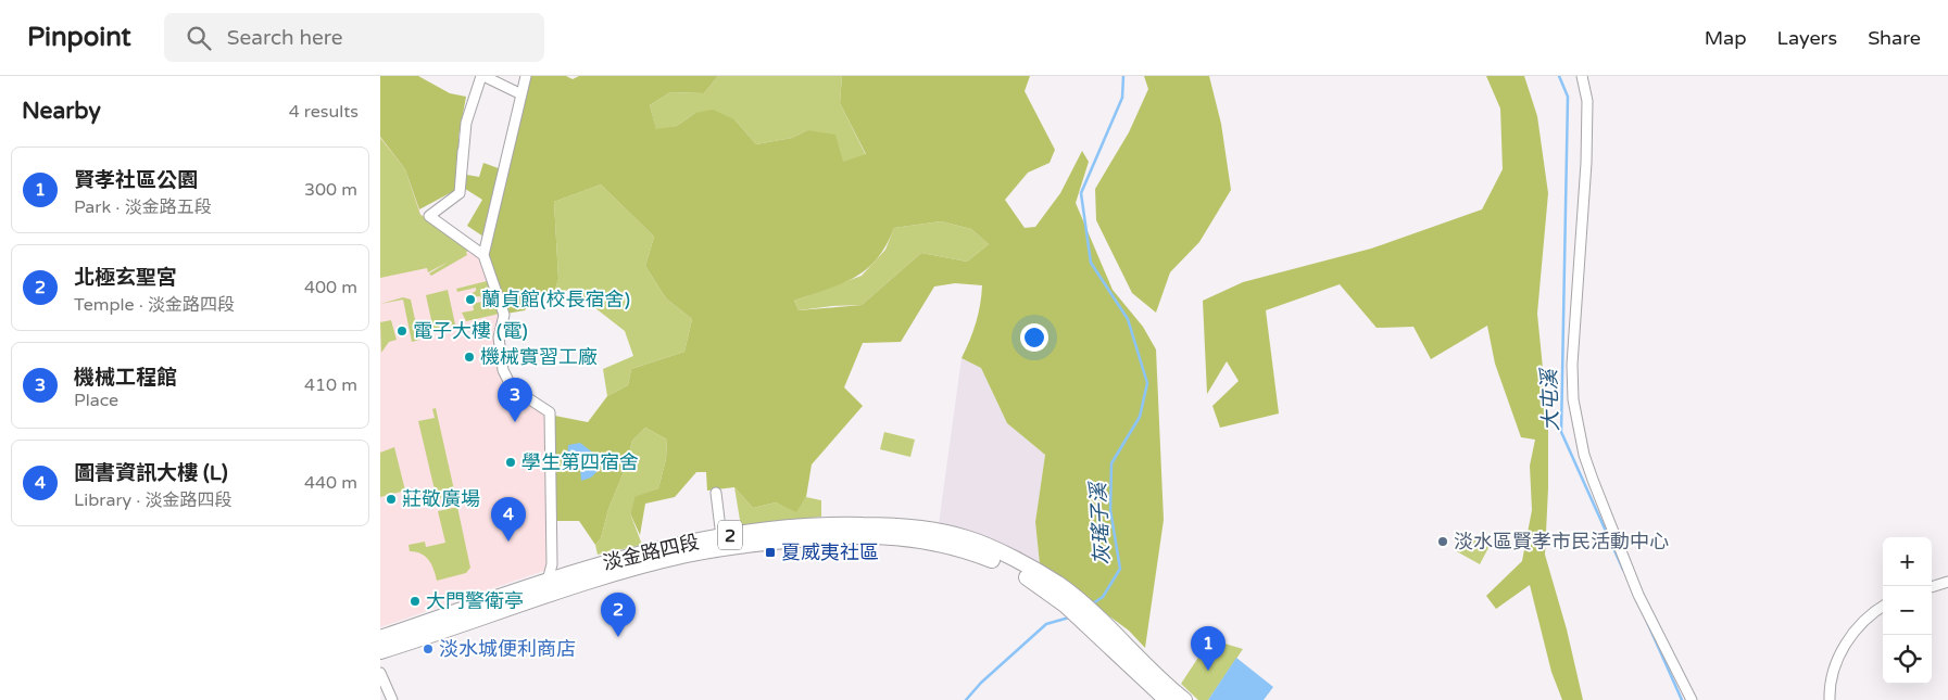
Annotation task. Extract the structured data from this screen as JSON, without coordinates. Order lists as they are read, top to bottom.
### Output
{
  "streets": {
    "main road": ["2", "淡金路四段"]
  },
  "crossings": [
    ["2", "淡金路四段"]
  ],
  "water": ["大屯溪", "灰瑤子溪"],
  "places": {
    "other": [
      "蘭貞館(校長宿舍)",
      "電子大樓 (電)",
      "機械實習工廠",
      "學生第四宿舍",
      "莊敬廣場",
      "淡水區賢孝市民活動中心",
      "大門警衛亭",
      "淡水城便利商店"
    ],
    "transit": ["夏威夷社區"]
  },
  "page": {
    "header": "Pinpoint",
    "search": "Search here",
    "nav": ["Map", "Layers", "Share"],
    "heading": ["Nearby", "4 results"],
    "list": [
      {
        "mark": "1",
        "name": "賢孝社區公園",
        "note": "Park · 淡金路五段",
        "value": "300 m"
      },
      {
        "mark": "2",
        "name": "北極玄聖宮",
        "note": "Temple · 淡金路四段",
        "value": "400 m"
      },
      {
        "mark": "3",
        "name": "機械工程館",
        "note": "Place",
        "value": "410 m"
      },
      {
        "mark": "4",
        "name": "圖書資訊大樓 (L)",
        "note": "Library · 淡金路四段",
        "value": "440 m"
      }
    ],
    "pins": [
      "3",
      "4",
      "2",
      "1"
    ],
    "map_buttons": ["+", "−"]
  }
}
